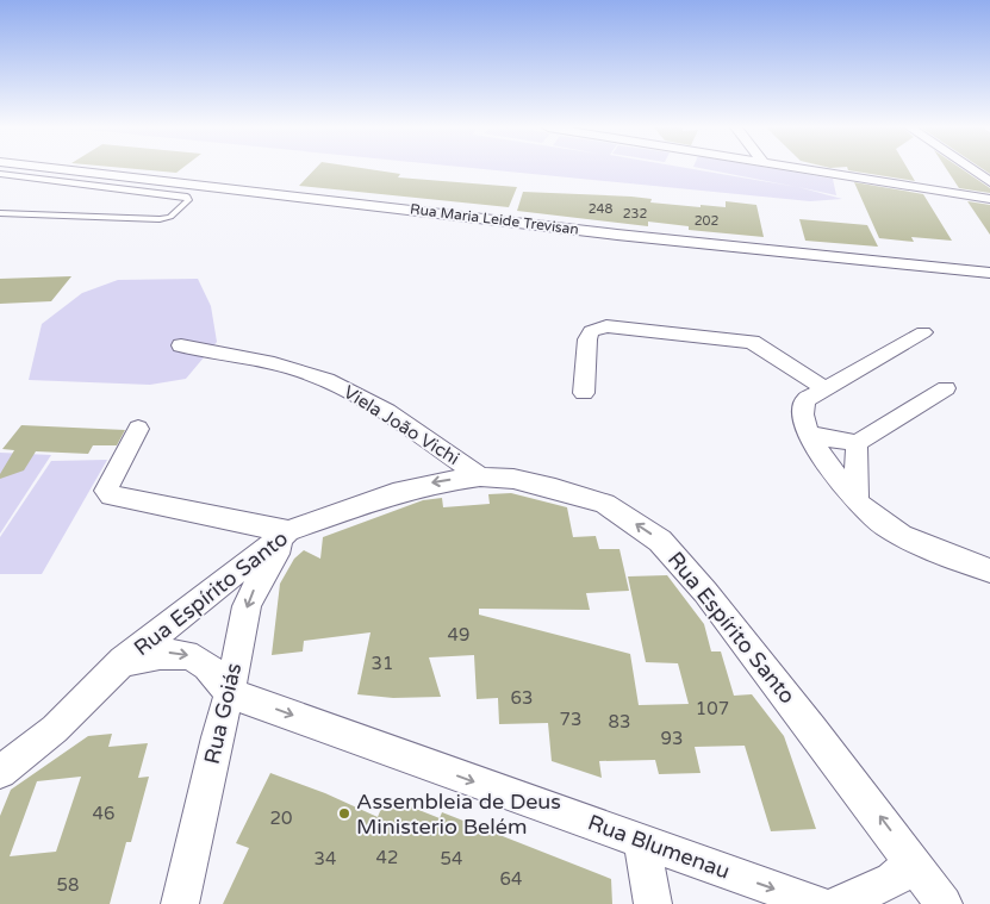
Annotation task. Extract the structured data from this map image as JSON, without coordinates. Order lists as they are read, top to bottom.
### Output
{
  "streets": {
    "street": [
      "Rua Maria Leide Trevisan",
      "Viela João Vichi",
      "Rua Espírito Santo",
      "Rua Goiás",
      "Rua Blumenau"
    ]
  },
  "crossings": [
    ["Viela João Vichi", "Rua Espírito Santo"],
    ["Rua Espírito Santo", "Rua Goiás"],
    ["Rua Goiás", "Rua Blumenau"]
  ],
  "one_way": ["Rua Espírito Santo", "Rua Goiás", "Rua Blumenau"],
  "places": ["Assembleia de Deus Ministerio Belém"],
  "house_numbers": [
    "248",
    "232",
    "202",
    "49",
    "31",
    "63",
    "107",
    "73",
    "83",
    "93",
    "46",
    "20",
    "42",
    "34",
    "54",
    "64",
    "58"
  ]
}
